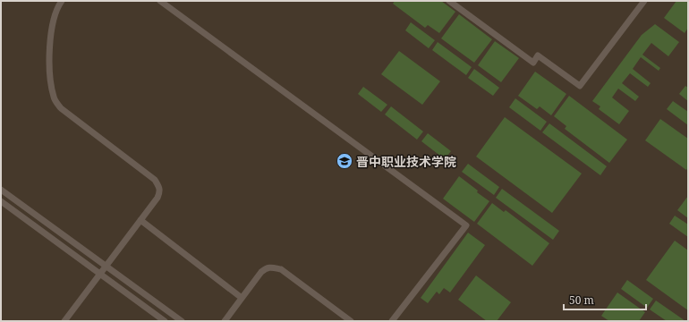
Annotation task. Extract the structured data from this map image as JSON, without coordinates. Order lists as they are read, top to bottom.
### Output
{
  "places": {
    "school or university": ["晋中职业技术学院"]
  },
  "scale_bar": "50 m"
}
